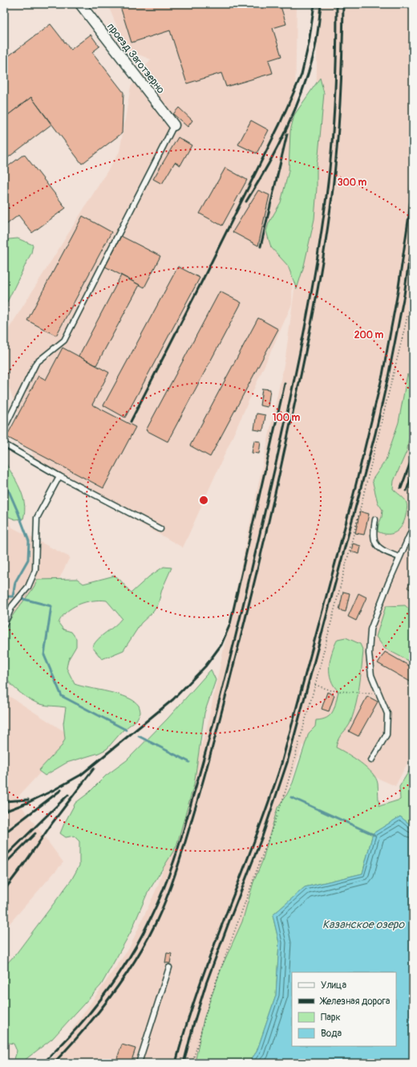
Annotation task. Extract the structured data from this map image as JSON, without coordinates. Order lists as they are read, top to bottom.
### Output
{
  "streets": {
    "street": ["проезд Заготзерно"]
  },
  "water": ["Казанское озеро"],
  "legend": [
    "Улица",
    "Железная дорога",
    "Парк",
    "Вода"
  ],
  "rings": ["300 m", "200 m", "100 m"]
}
